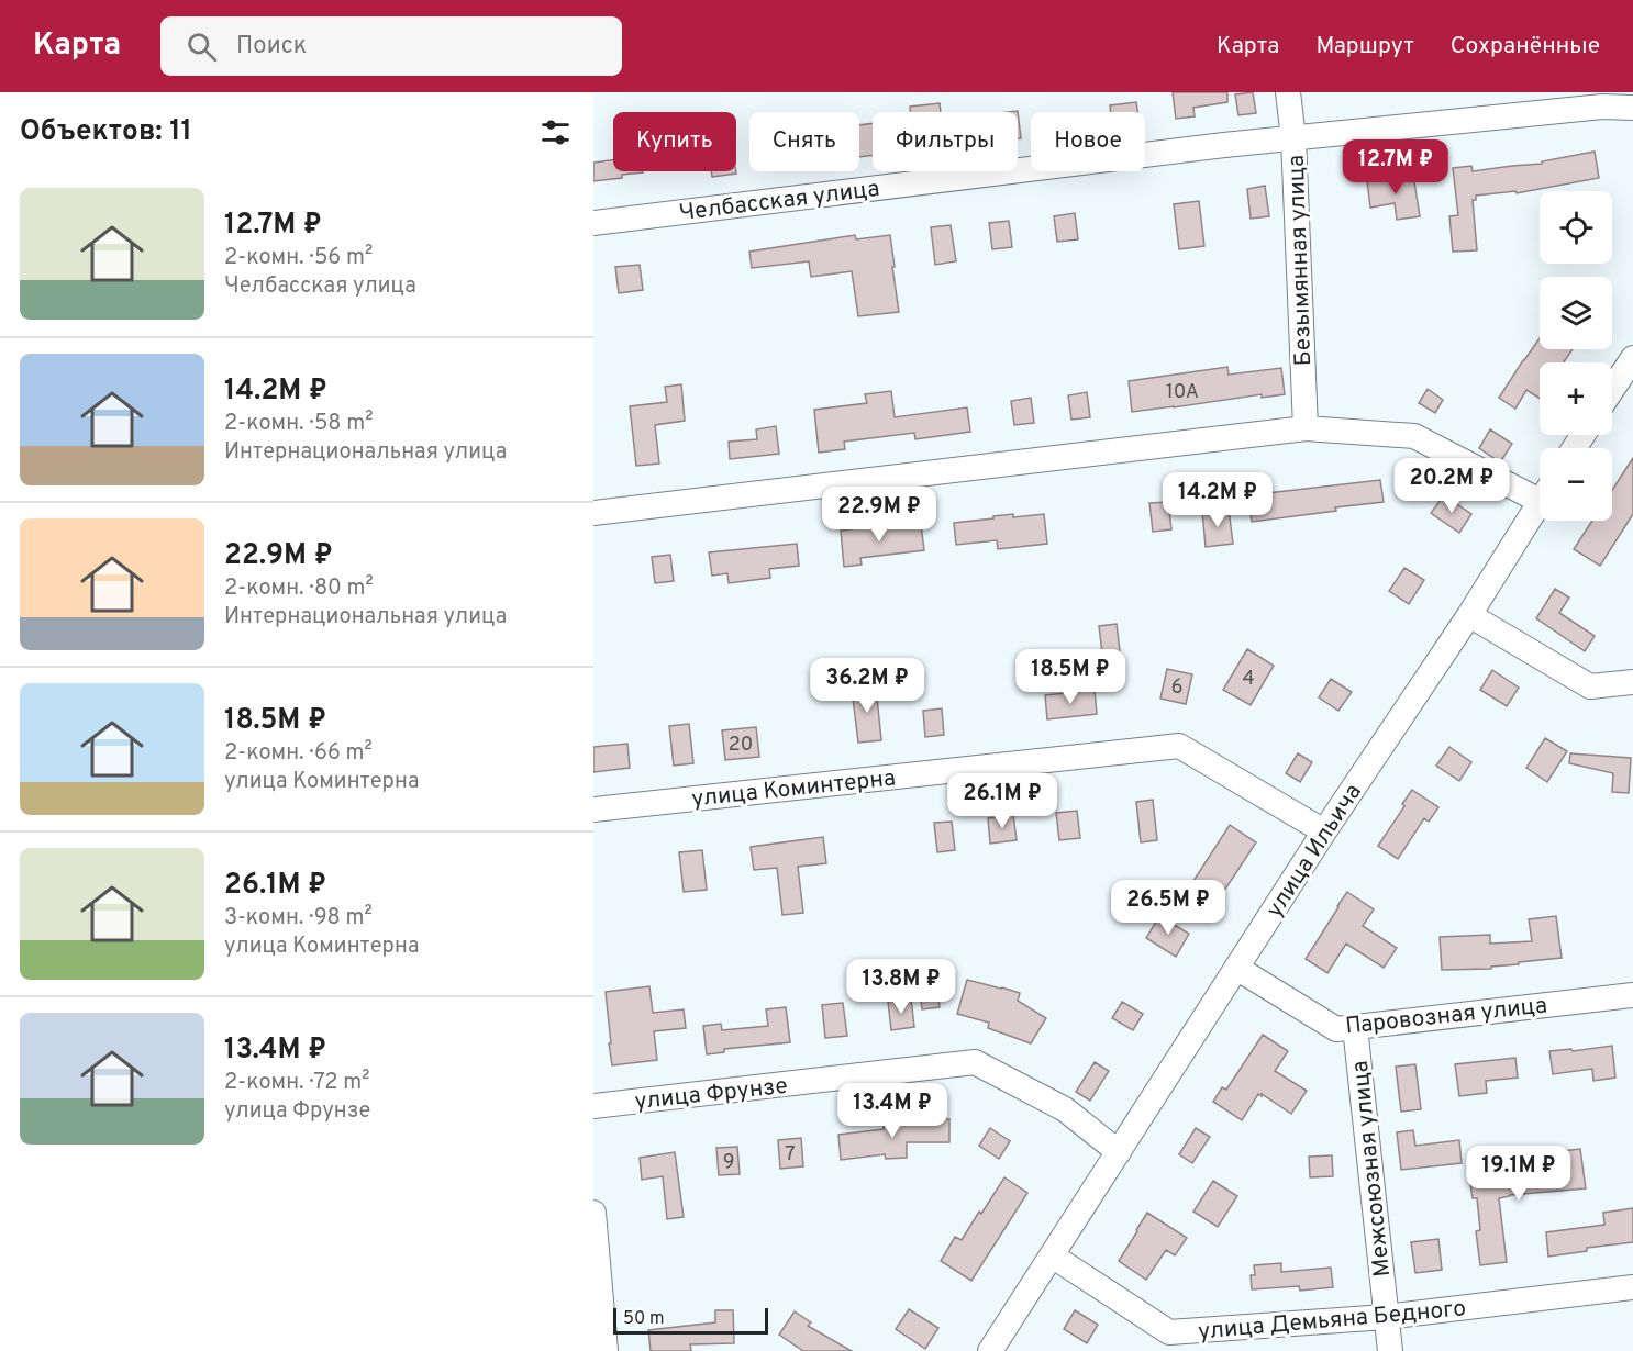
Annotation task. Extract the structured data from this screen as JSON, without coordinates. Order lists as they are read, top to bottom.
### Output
{
  "streets": {
    "street": [
      "Челбасская улица",
      "Безымянная улица",
      "улица Коминтерна",
      "улица Ильича",
      "Паровозная улица",
      "улица Фрунзе",
      "Межсоюзная улица",
      "улица Демьяна Бедного"
    ]
  },
  "crossings": [
    ["Челбасская улица", "Безымянная улица"],
    ["улица Коминтерна", "улица Ильича"],
    ["улица Ильича", "Паровозная улица"],
    ["улица Ильича", "улица Фрунзе"],
    ["улица Ильича", "улица Демьяна Бедного"],
    ["Паровозная улица", "Межсоюзная улица"],
    ["Межсоюзная улица", "улица Демьяна Бедного"]
  ],
  "house_numbers": [
    "10А",
    "4",
    "6",
    "20",
    "7",
    "9"
  ],
  "scale_bar": "50 m",
  "page": {
    "header": "Карта",
    "search": "Поиск",
    "nav": ["Карта", "Маршрут", "Сохранённые"],
    "heading": "Объектов: 11",
    "chip": [
      "Купить",
      "Снять",
      "Фильтры",
      "Новое"
    ],
    "price": [
      "12.7M ₽",
      "20.2M ₽",
      "14.2M ₽",
      "22.9M ₽",
      "18.5M ₽",
      "36.2M ₽",
      "26.1M ₽",
      "26.5M ₽",
      "13.8M ₽",
      "13.4M ₽",
      "19.1M ₽"
    ],
    "list": [
      {
        "name": "12.7M ₽",
        "note": "2-комн. · 56 m² · Челбасская улица"
      },
      {
        "name": "14.2M ₽",
        "note": "2-комн. · 58 m² · Интернациональная улица"
      },
      {
        "name": "22.9M ₽",
        "note": "2-комн. · 80 m² · Интернациональная улица"
      },
      {
        "name": "18.5M ₽",
        "note": "2-комн. · 66 m² · улица Коминтерна"
      },
      {
        "name": "26.1M ₽",
        "note": "3-комн. · 98 m² · улица Коминтерна"
      },
      {
        "name": "13.4M ₽",
        "note": "2-комн. · 72 m² · улица Фрунзе"
      }
    ],
    "map_buttons": ["+", "−"],
    "scale": "50 m"
  }
}
